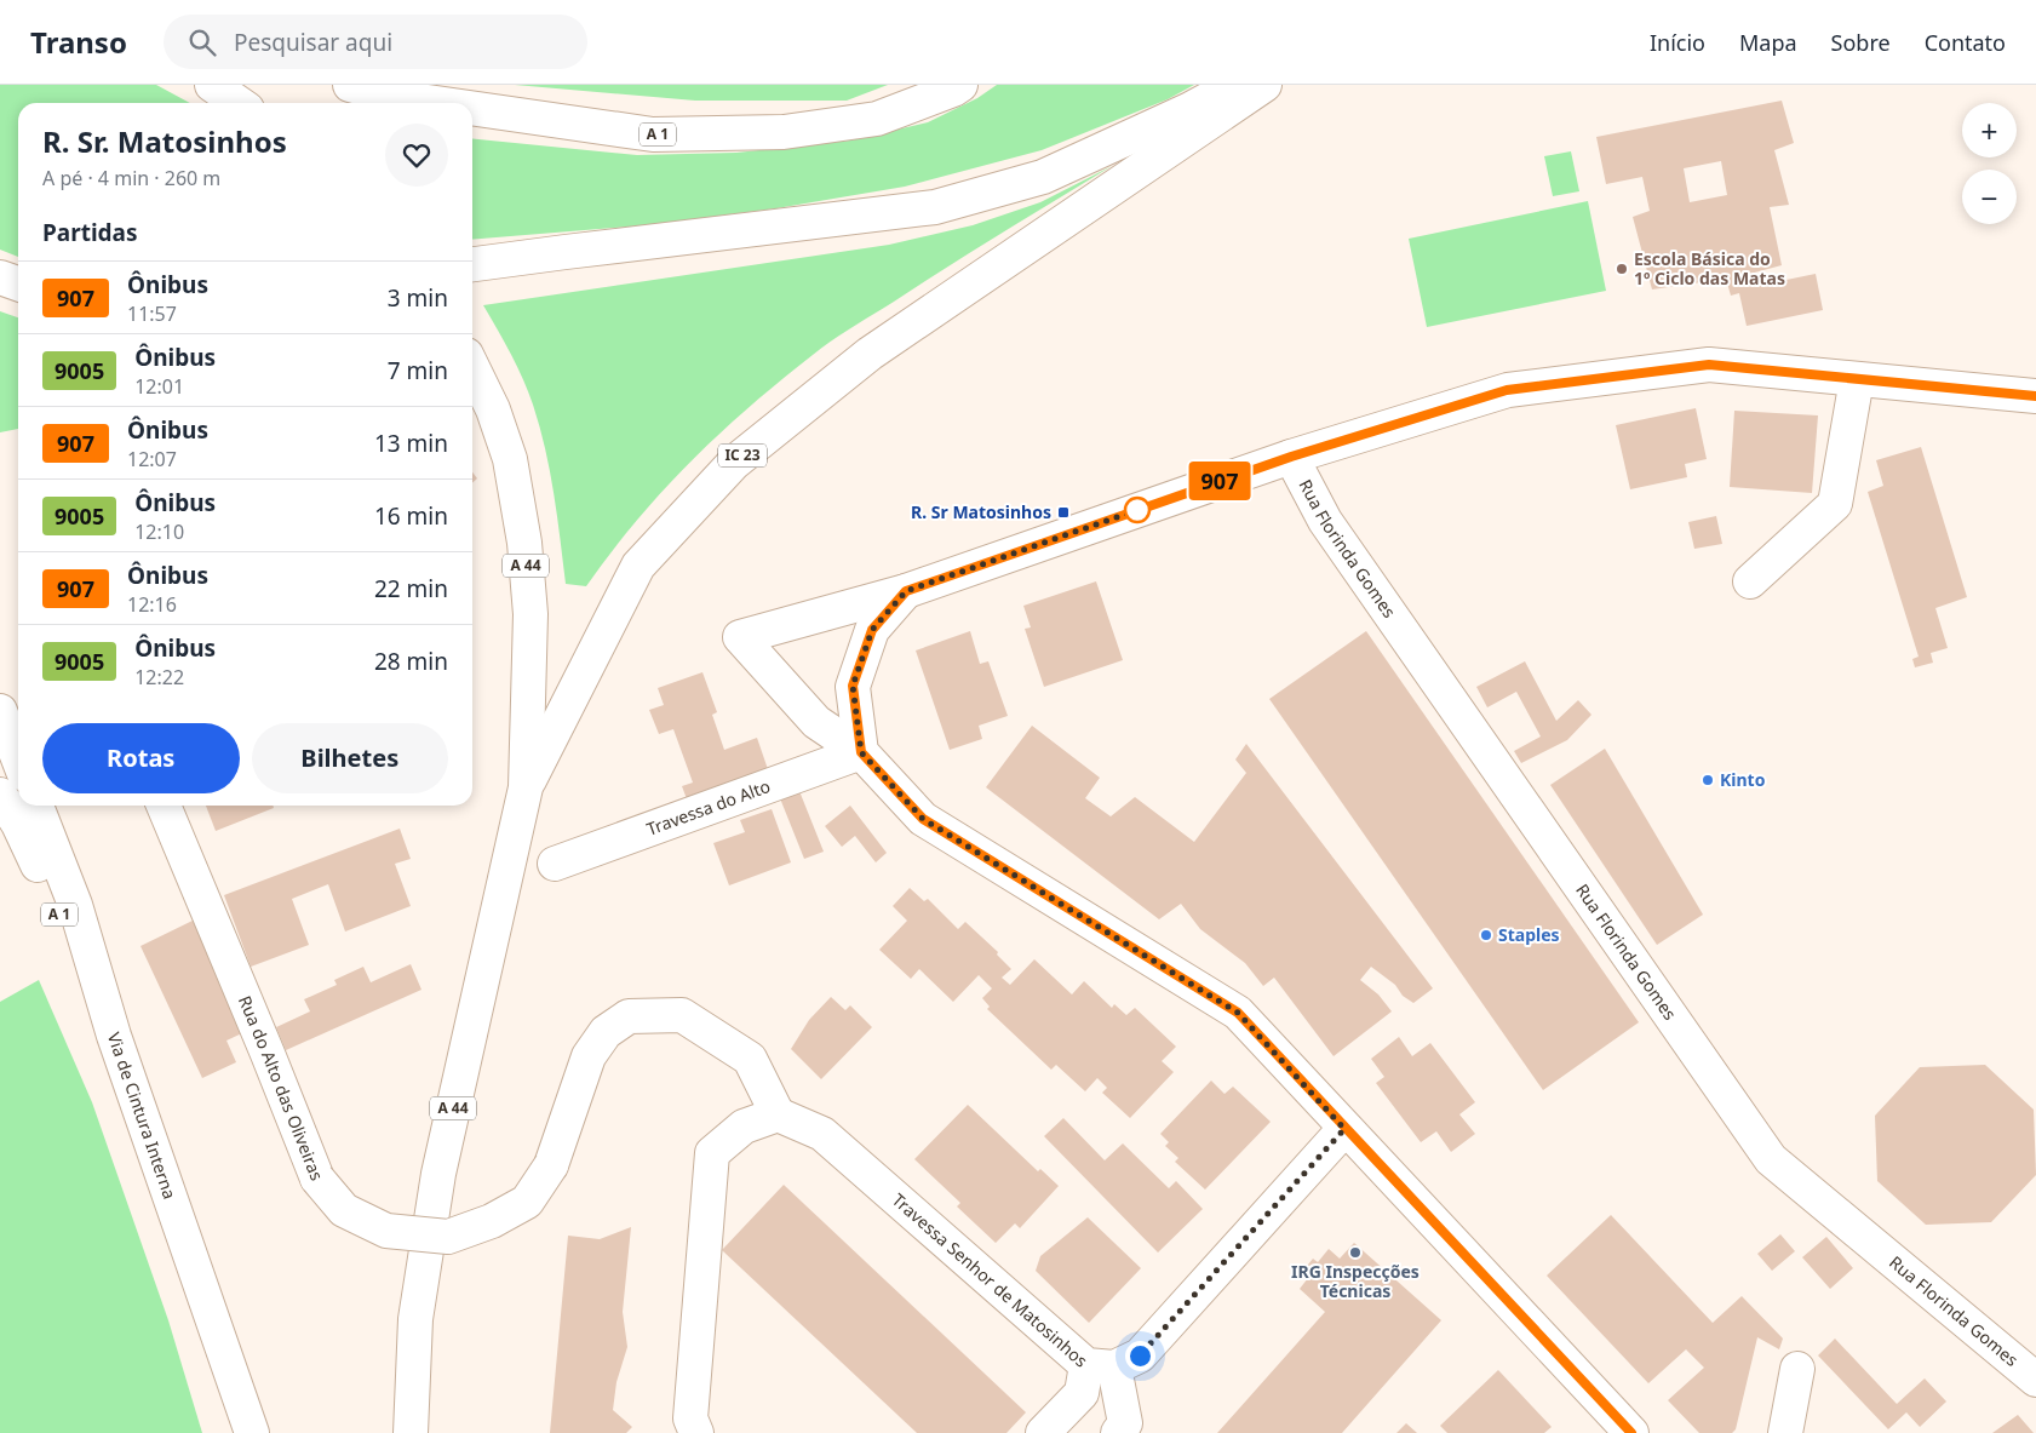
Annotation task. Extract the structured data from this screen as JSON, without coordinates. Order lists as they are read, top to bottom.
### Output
{
  "streets": {
    "main road": [
      "A 1",
      "IC 23",
      "Rua Florinda Gomes",
      "A 44",
      "Travessa do Alto",
      "Rua do Alto das Oliveiras",
      "Via de Cintura Interna",
      "Travessa Senhor de Matosinhos"
    ]
  },
  "crossings": [
    ["A 1", "Via de Cintura Interna"],
    ["IC 23", "A 44"],
    ["Rua do Alto das Oliveiras", "Travessa Senhor de Matosinhos"]
  ],
  "places": {
    "other": [
      "Escola Básica do 1º Ciclo das Matas",
      "Kinto",
      "Staples",
      "IRG Inspecções Técnicas"
    ],
    "transit": ["R. Sr Matosinhos"]
  },
  "lines": ["bus line 907"],
  "page": {
    "header": "Transo",
    "search": "Pesquisar aqui",
    "nav": [
      "Início",
      "Mapa",
      "Sobre",
      "Contato"
    ],
    "on_map": "907",
    "map_buttons": ["+", "−"],
    "heading": [
      ["R. Sr. Matosinhos", "A pé · 4 min · 260 m"],
      "Partidas"
    ],
    "list": [
      {
        "mark": "907",
        "name": "Ônibus",
        "note": "11:57",
        "value": "3 min"
      },
      {
        "mark": "9005",
        "name": "Ônibus",
        "note": "12:01",
        "value": "7 min"
      },
      {
        "mark": "907",
        "name": "Ônibus",
        "note": "12:07",
        "value": "13 min"
      },
      {
        "mark": "9005",
        "name": "Ônibus",
        "note": "12:10",
        "value": "16 min"
      },
      {
        "mark": "907",
        "name": "Ônibus",
        "note": "12:16",
        "value": "22 min"
      },
      {
        "mark": "9005",
        "name": "Ônibus",
        "note": "12:22",
        "value": "28 min"
      }
    ],
    "buttons": ["Rotas", "Bilhetes"]
  }
}
